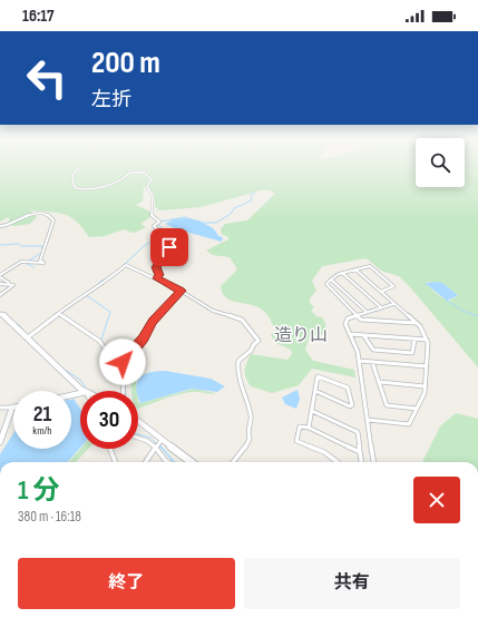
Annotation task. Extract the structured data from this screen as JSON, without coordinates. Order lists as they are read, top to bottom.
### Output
{
  "districts": ["造り山"],
  "page": {
    "status": "16:17",
    "turn": ["200 m", "左折"],
    "speed": "21 km/h",
    "limit": "30",
    "heading": ["1 分", "380 m · 16:18"],
    "buttons": ["終了", "共有"]
  }
}
